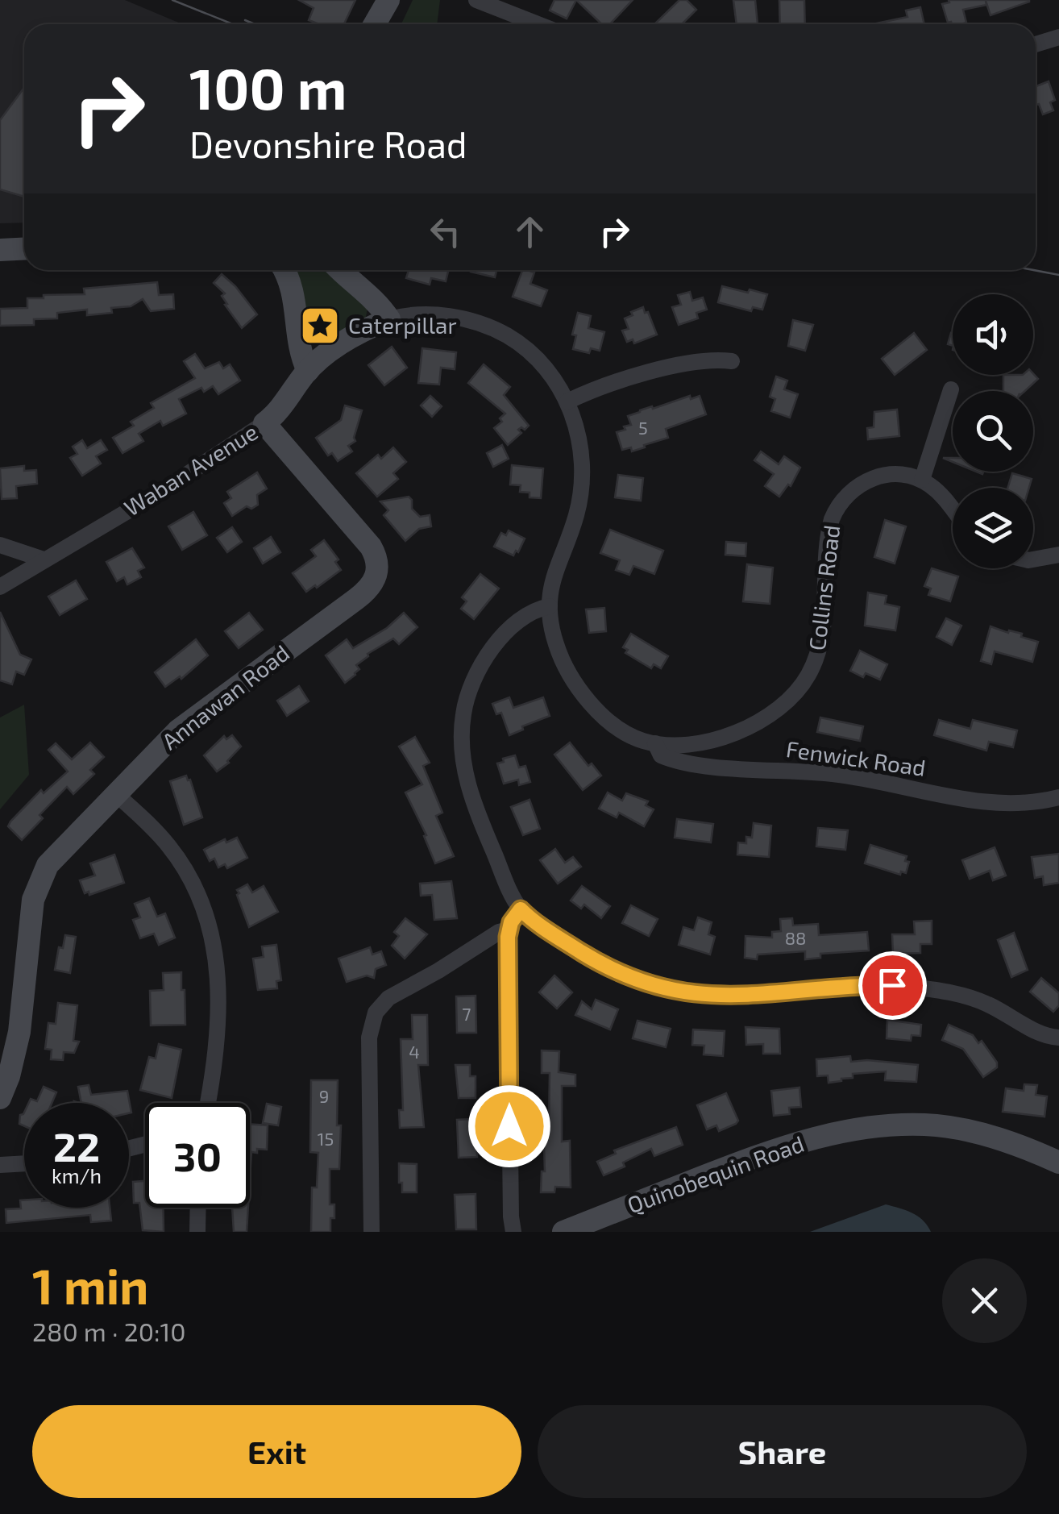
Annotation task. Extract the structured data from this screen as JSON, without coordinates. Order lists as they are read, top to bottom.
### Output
{
  "streets": {
    "street": [
      "Waban Avenue",
      "Collins Road",
      "Annawan Road",
      "Fenwick Road",
      "Quinobequin Road"
    ]
  },
  "crossings": [
    ["Waban Avenue", "Collins Road"],
    ["Waban Avenue", "Annawan Road"],
    ["Collins Road", "Fenwick Road"]
  ],
  "places": {
    "place": ["Caterpillar"]
  },
  "house_numbers": [
    "5",
    "88",
    "7",
    "4",
    "9",
    "15"
  ],
  "page": {
    "turn": ["100 m", "Devonshire Road"],
    "speed": "22 km/h",
    "limit": "30",
    "heading": ["1 min", "280 m · 20:10"],
    "buttons": ["Exit", "Share"]
  }
}
